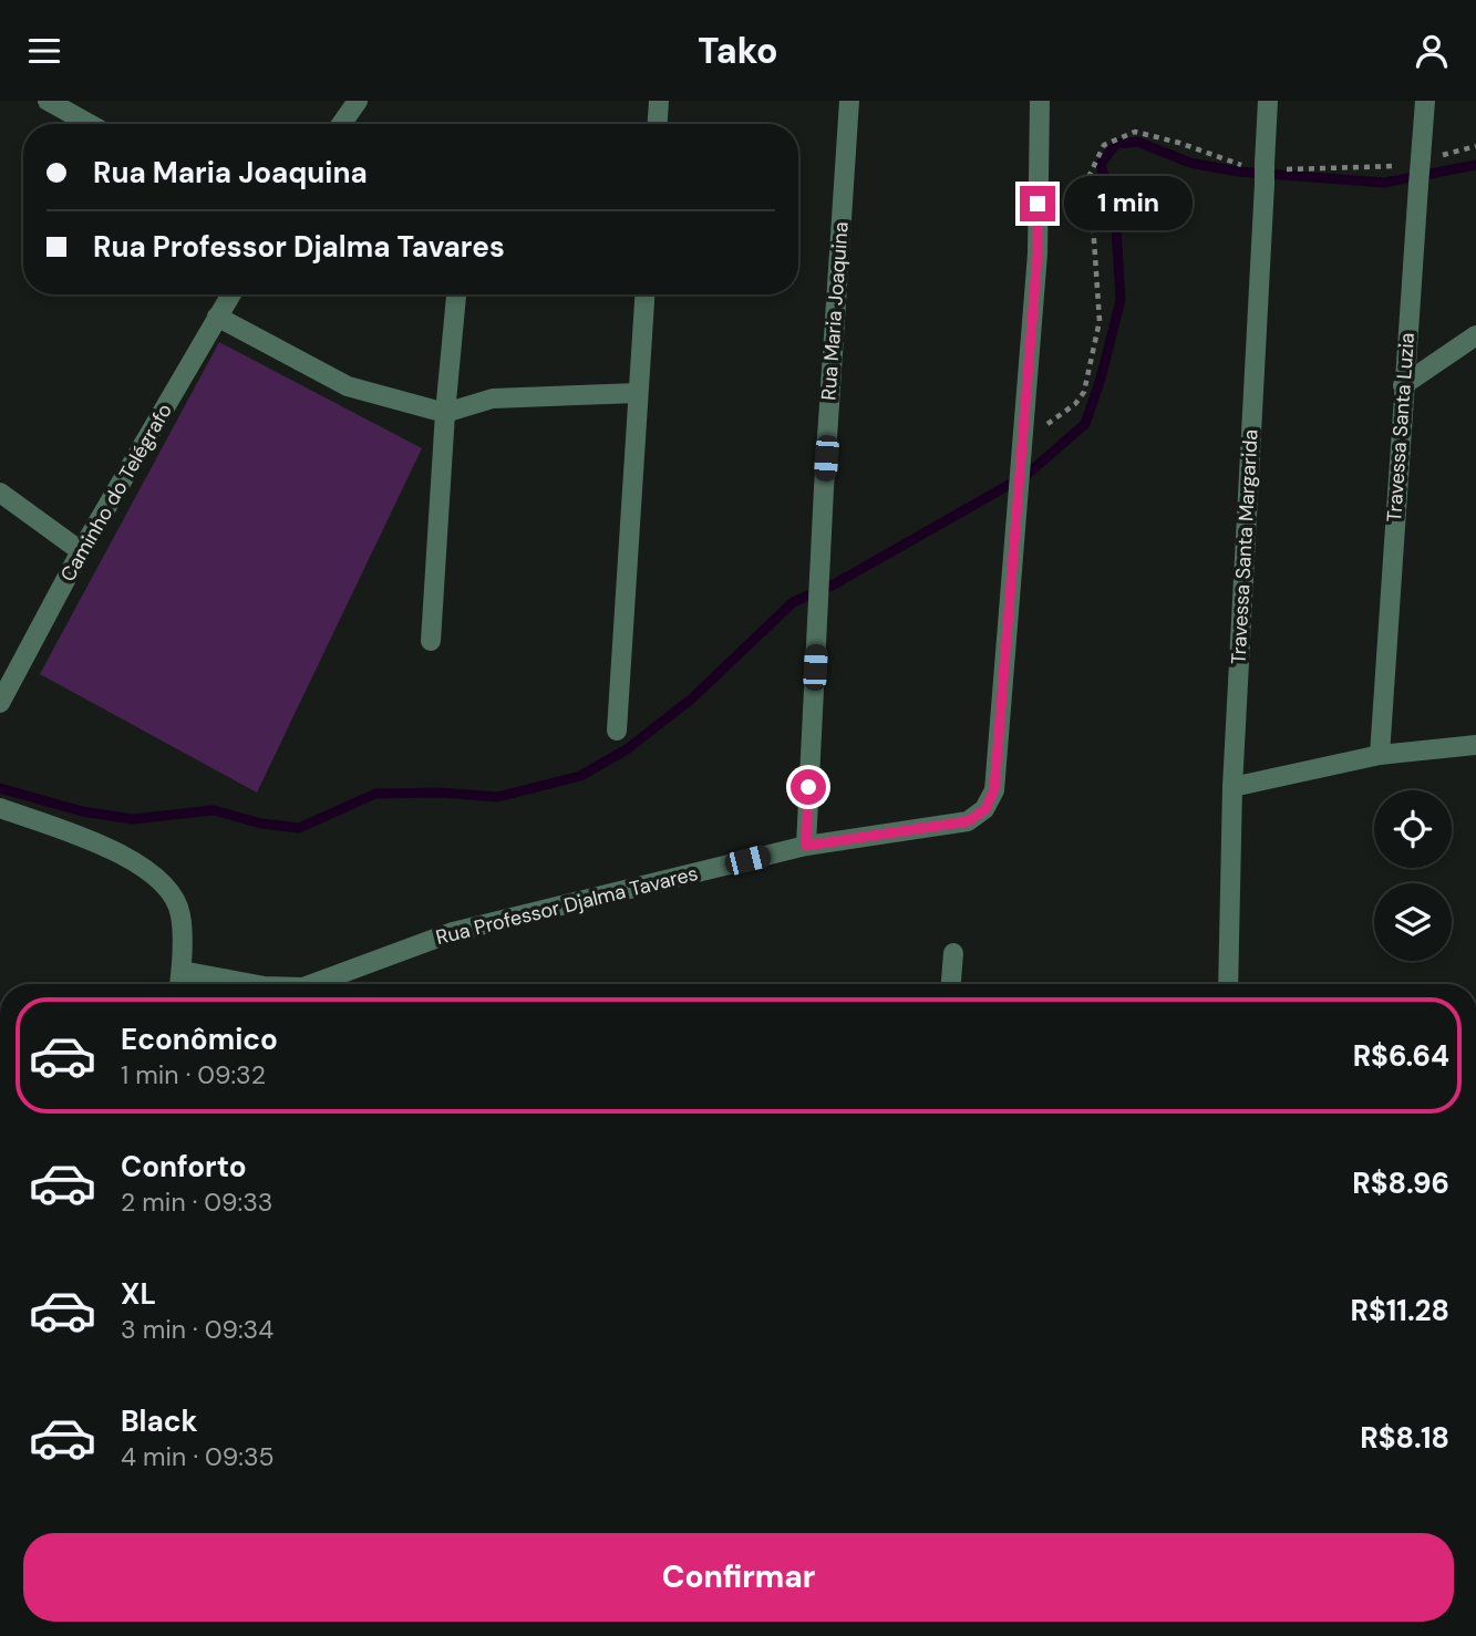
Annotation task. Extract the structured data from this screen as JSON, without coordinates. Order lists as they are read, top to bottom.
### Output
{
  "streets": {
    "street": [
      "Rua Maria Joaquina",
      "Travessa Santa Luzia",
      "Caminho do Telégrafo",
      "Travessa Santa Margarida",
      "Rua Professor Djalma Tavares"
    ]
  },
  "crossings": [
    ["Rua Maria Joaquina", "Rua Professor Djalma Tavares"]
  ],
  "page": {
    "header": "Tako",
    "banner": ["Rua Maria Joaquina", "Rua Professor Djalma Tavares"],
    "bubble": "1 min",
    "list": [
      {
        "name": "Econômico",
        "note": "1 min · 09:32",
        "value": "R$6.64"
      },
      {
        "name": "Conforto",
        "note": "2 min · 09:33",
        "value": "R$8.96"
      },
      {
        "name": "XL",
        "note": "3 min · 09:34",
        "value": "R$11.28"
      },
      {
        "name": "Black",
        "note": "4 min · 09:35",
        "value": "R$8.18"
      }
    ],
    "buttons": "Confirmar"
  }
}
